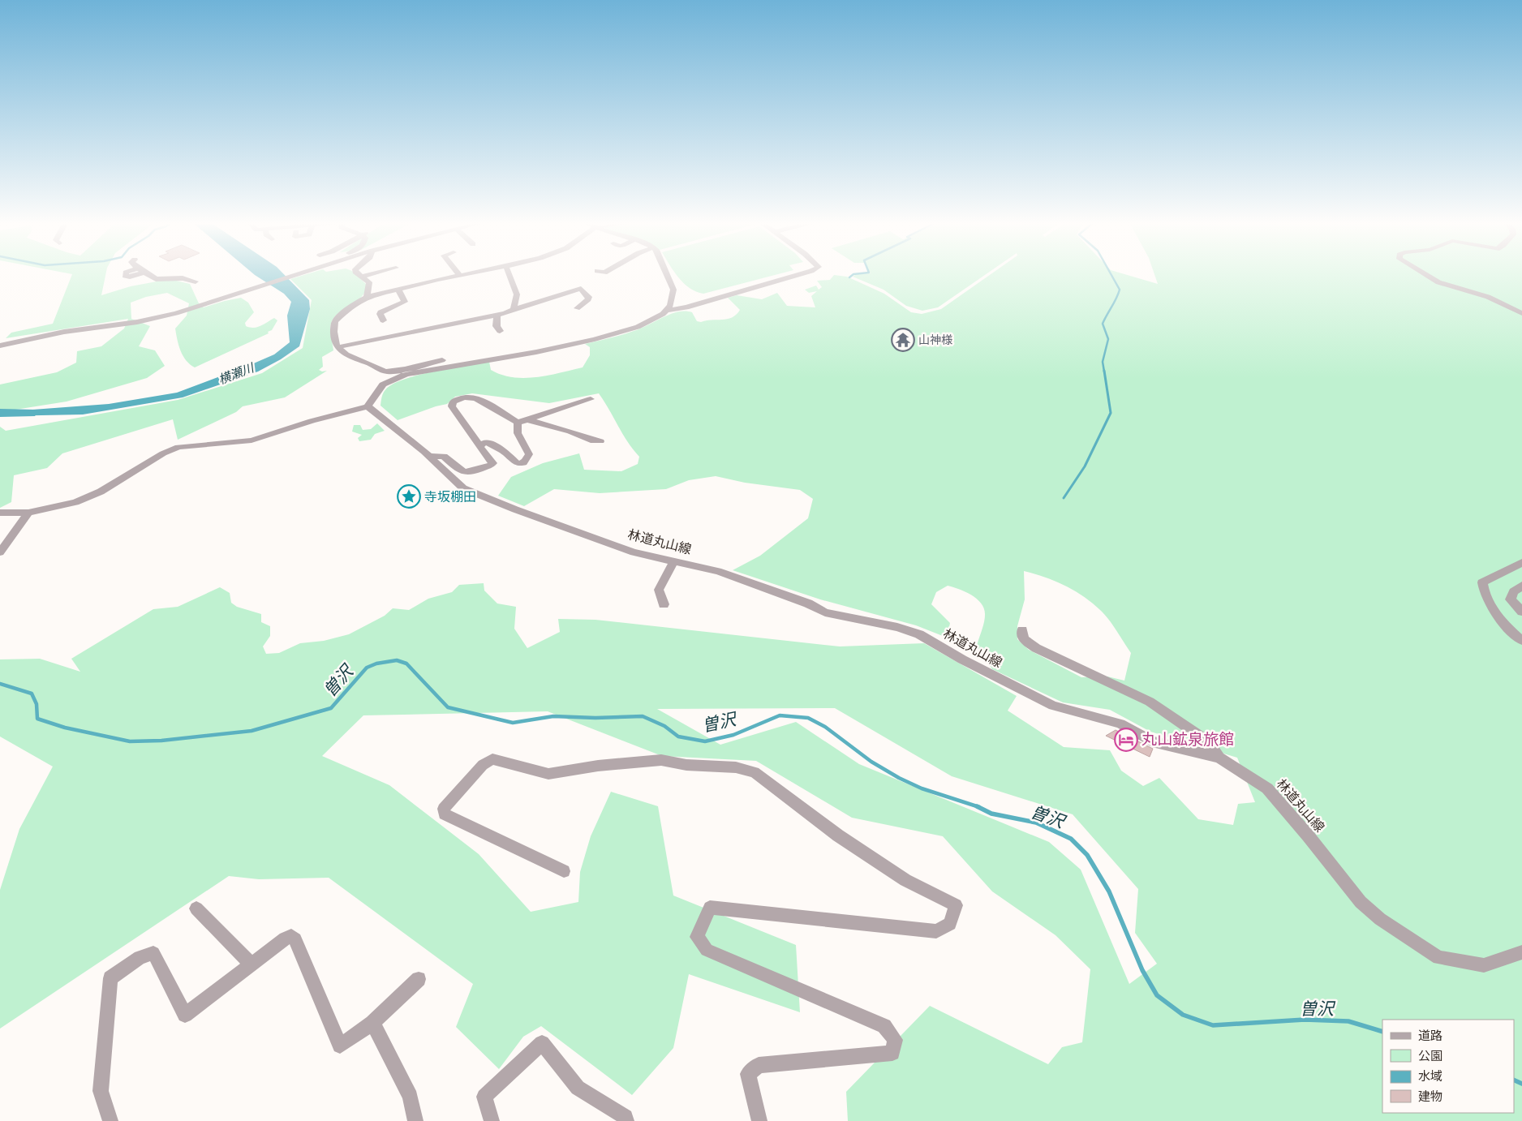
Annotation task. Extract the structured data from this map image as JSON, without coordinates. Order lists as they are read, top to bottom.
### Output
{
  "streets": {
    "street": ["林道丸山線"]
  },
  "water": ["横瀬川", "曽沢"],
  "places": {
    "temple": ["山神様"],
    "place": ["寺坂棚田"],
    "hotel": ["丸山鉱泉旅館"]
  },
  "legend": [
    "道路",
    "公園",
    "水域",
    "建物"
  ]
}
